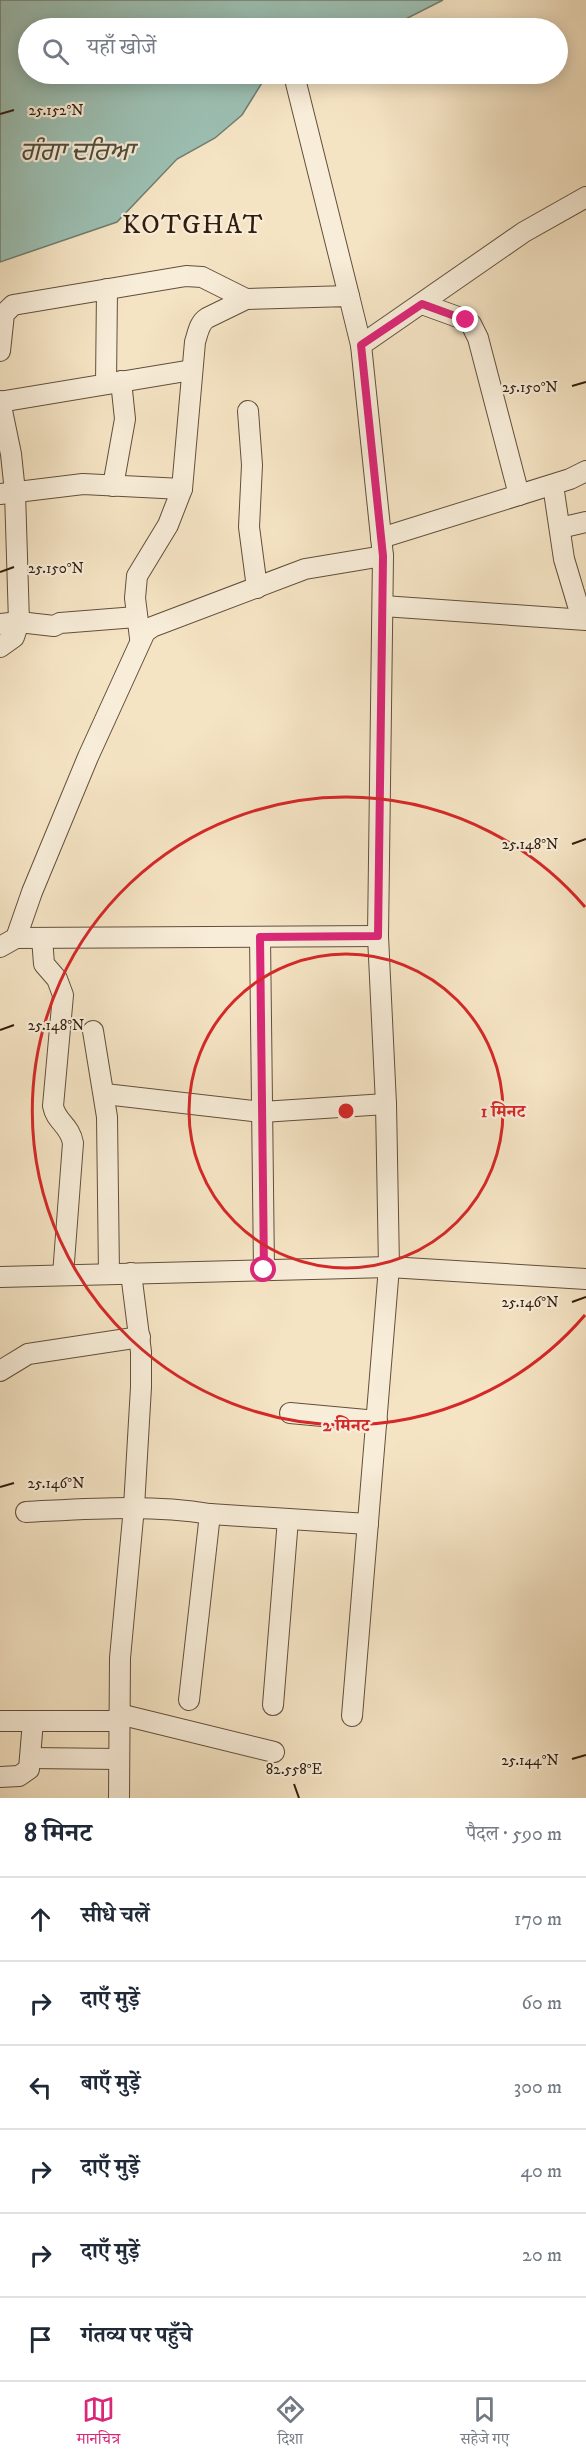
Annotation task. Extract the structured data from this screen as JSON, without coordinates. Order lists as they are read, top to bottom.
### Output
{
  "districts": ["KOTGHAT"],
  "water": ["ਗੰਗਾ ਦਰਿਆ"],
  "page": {
    "search": "यहाँ खोजें",
    "heading": ["8 मिनट", "पैदल · 590 m"],
    "list": [
      ["सीधे चलें", "170 m"],
      ["दाएँ मुड़ें", "60 m"],
      ["बाएँ मुड़ें", "300 m"],
      ["दाएँ मुड़ें", "40 m"],
      ["दाएँ मुड़ें", "20 m"],
      "गंतव्य पर पहुँचे"
    ],
    "nav": ["मानचित्र", "दिशा", "सहेजे गए"]
  },
  "coordinates": [
    "25.152°N",
    "25.150°N",
    "25.148°N",
    "25.146°N",
    "25.144°N",
    "82.558°E"
  ],
  "rings": ["1 मिनट", "2 मिनट"]
}
